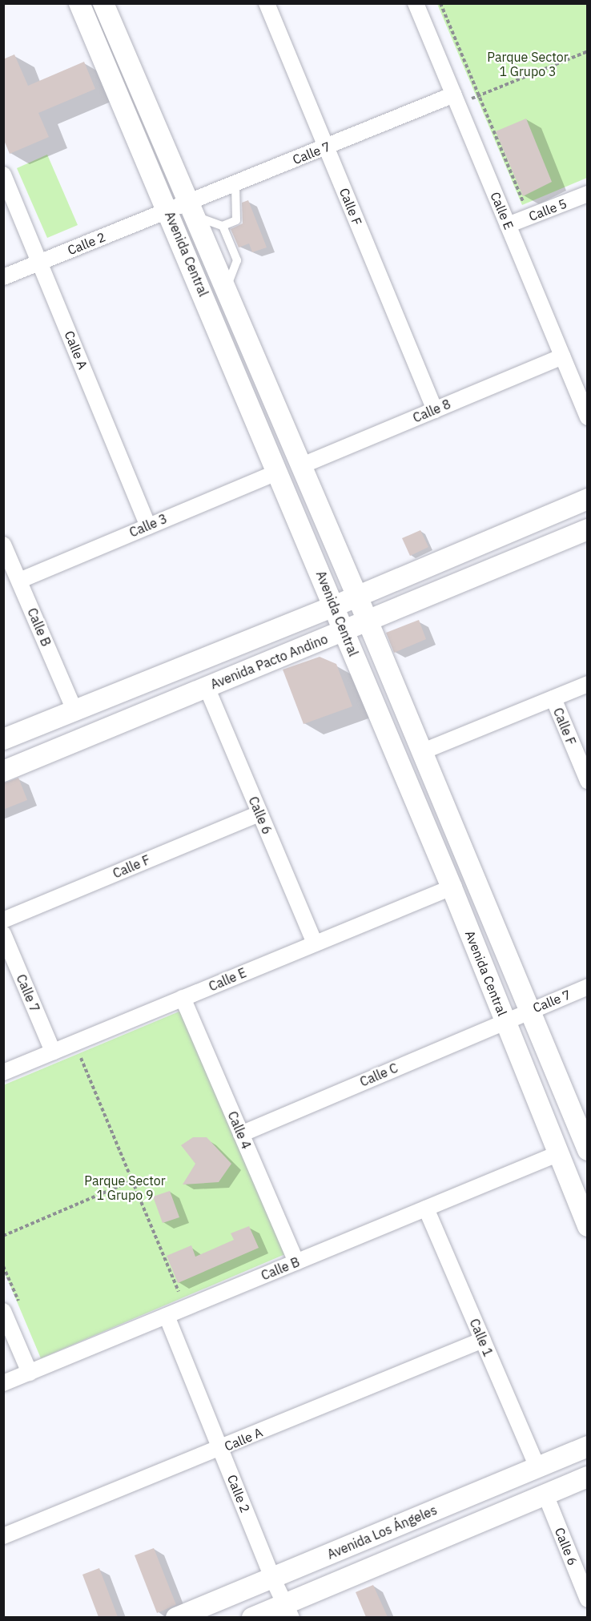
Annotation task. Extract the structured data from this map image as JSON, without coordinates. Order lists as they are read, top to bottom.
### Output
{
  "streets": {
    "street": [
      "Calle 7",
      "Calle F",
      "Calle 5",
      "Calle E",
      "Calle 2",
      "Avenida Central",
      "Calle A",
      "Calle 8",
      "Calle 3",
      "Calle B",
      "Avenida Pacto Andino",
      "Calle 6",
      "Calle C",
      "Calle 4",
      "Calle 1",
      "Avenida Los Ángeles"
    ]
  },
  "crossings": [
    ["Calle 7", "Calle F"],
    ["Calle 7", "Calle E"],
    ["Calle 7", "Calle 2"],
    ["Calle 7", "Avenida Central"],
    ["Calle 7", "Calle C"],
    ["Calle F", "Calle 8"],
    ["Calle F", "Calle 6"],
    ["Calle 5", "Calle E"],
    ["Calle E", "Avenida Central"],
    ["Calle E", "Calle 8"],
    ["Calle E", "Calle 6"],
    ["Calle E", "Calle 4"],
    ["Calle 2", "Avenida Central"],
    ["Calle 2", "Calle A"],
    ["Calle 2", "Calle B"],
    ["Calle 2", "Avenida Los Ángeles"],
    ["Avenida Central", "Calle 8"],
    ["Avenida Central", "Calle 3"],
    ["Avenida Central", "Calle B"],
    ["Avenida Central", "Avenida Pacto Andino"],
    ["Avenida Central", "Calle C"],
    ["Calle A", "Calle 3"],
    ["Calle A", "Calle 1"],
    ["Calle 3", "Calle B"],
    ["Calle B", "Avenida Pacto Andino"],
    ["Calle B", "Calle 4"],
    ["Calle B", "Calle 1"],
    ["Avenida Pacto Andino", "Calle 6"],
    ["Calle C", "Calle 4"],
    ["Calle 1", "Avenida Los Ángeles"]
  ],
  "parks": ["Parque Sector 1 Grupo 3", "Parque Sector 1 Grupo 9"]
}
